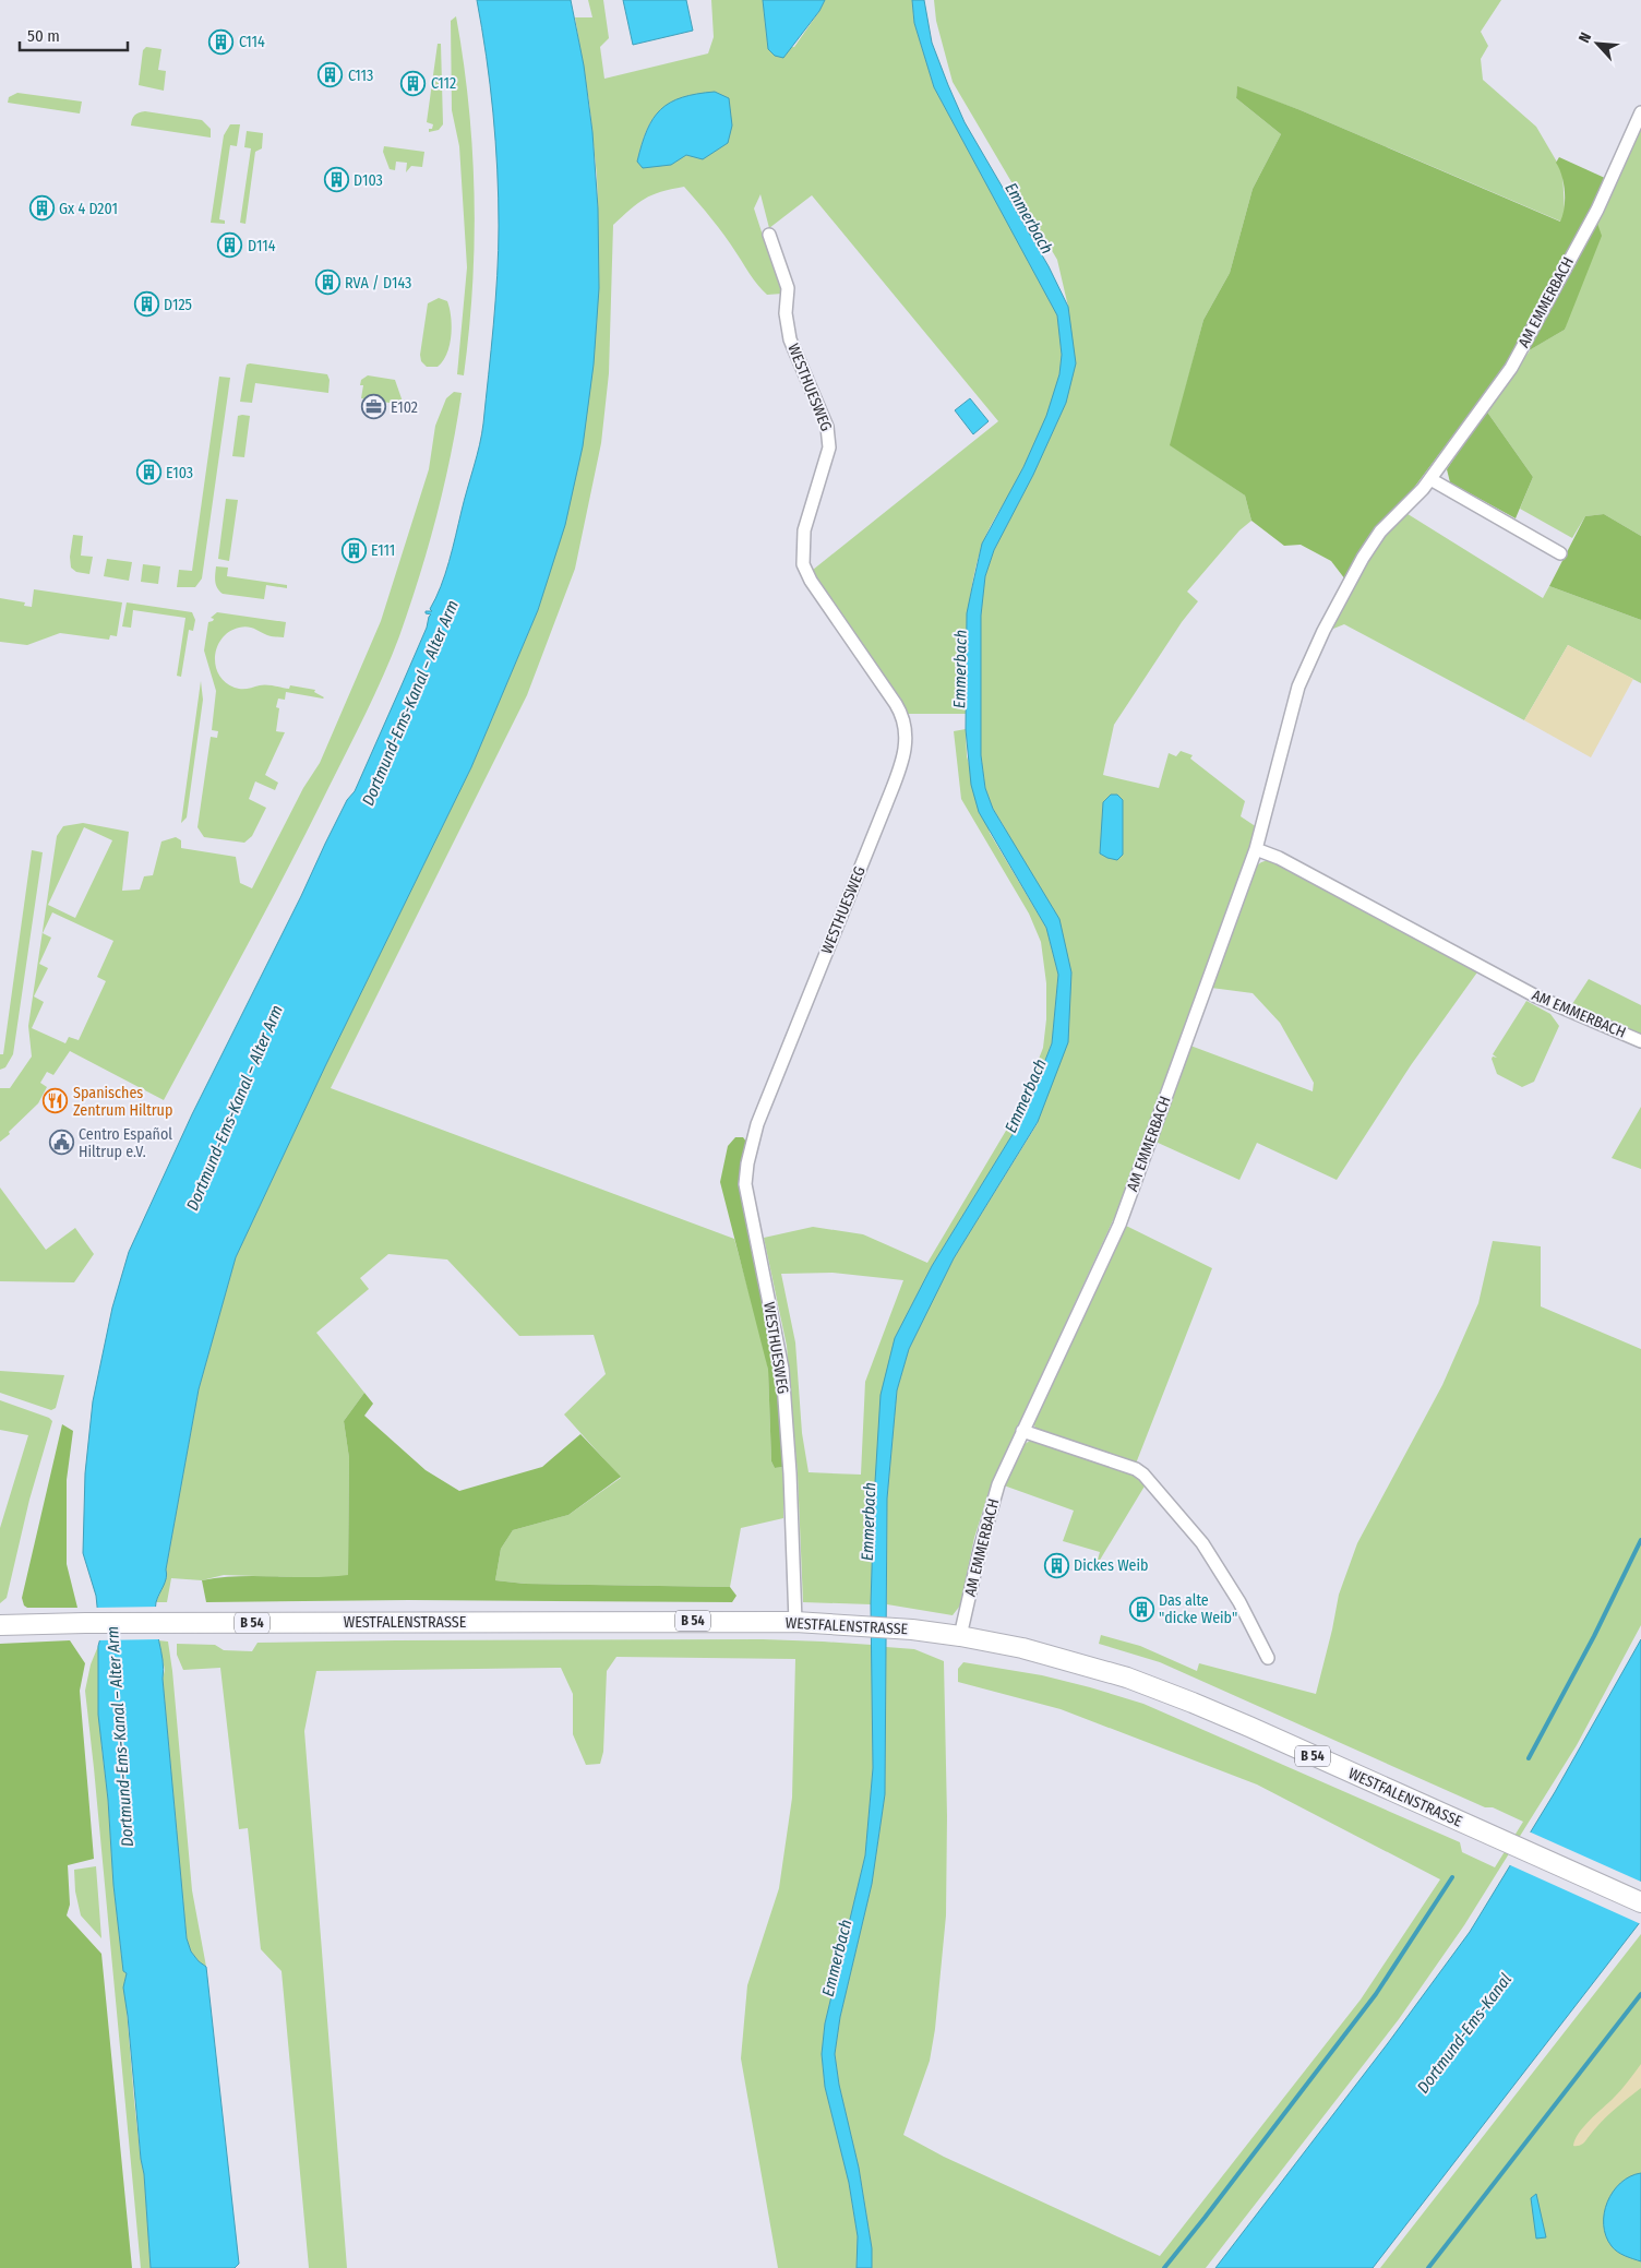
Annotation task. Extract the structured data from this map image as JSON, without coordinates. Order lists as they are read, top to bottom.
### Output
{
  "streets": {
    "main road": ["B 54", "WESTFALENSTRASSE"],
    "street": ["AM EMMERBACH", "WESTHUESWEG"]
  },
  "crossings": [
    ["AM EMMERBACH", "WESTFALENSTRASSE"],
    ["WESTHUESWEG", "WESTFALENSTRASSE"]
  ],
  "water": ["Emmerbach", "Dortmund-Ems-Kanal – Alter Arm", "Dortmund-Ems-Kanal"],
  "places": {
    "building": [
      "C114",
      "C113",
      "C112",
      "D103",
      "Gx 4 D201",
      "D114",
      "RVA / D143",
      "D125",
      "E103",
      "E111",
      "Dickes Weib",
      "Das alte \"dicke Weib\""
    ],
    "office": ["E102"],
    "restaurant": ["Spanisches Zentrum Hiltrup"],
    "public building": ["Centro Español Hiltrup e.V."]
  },
  "scale_bar": "50 m",
  "north": "top left"
}
